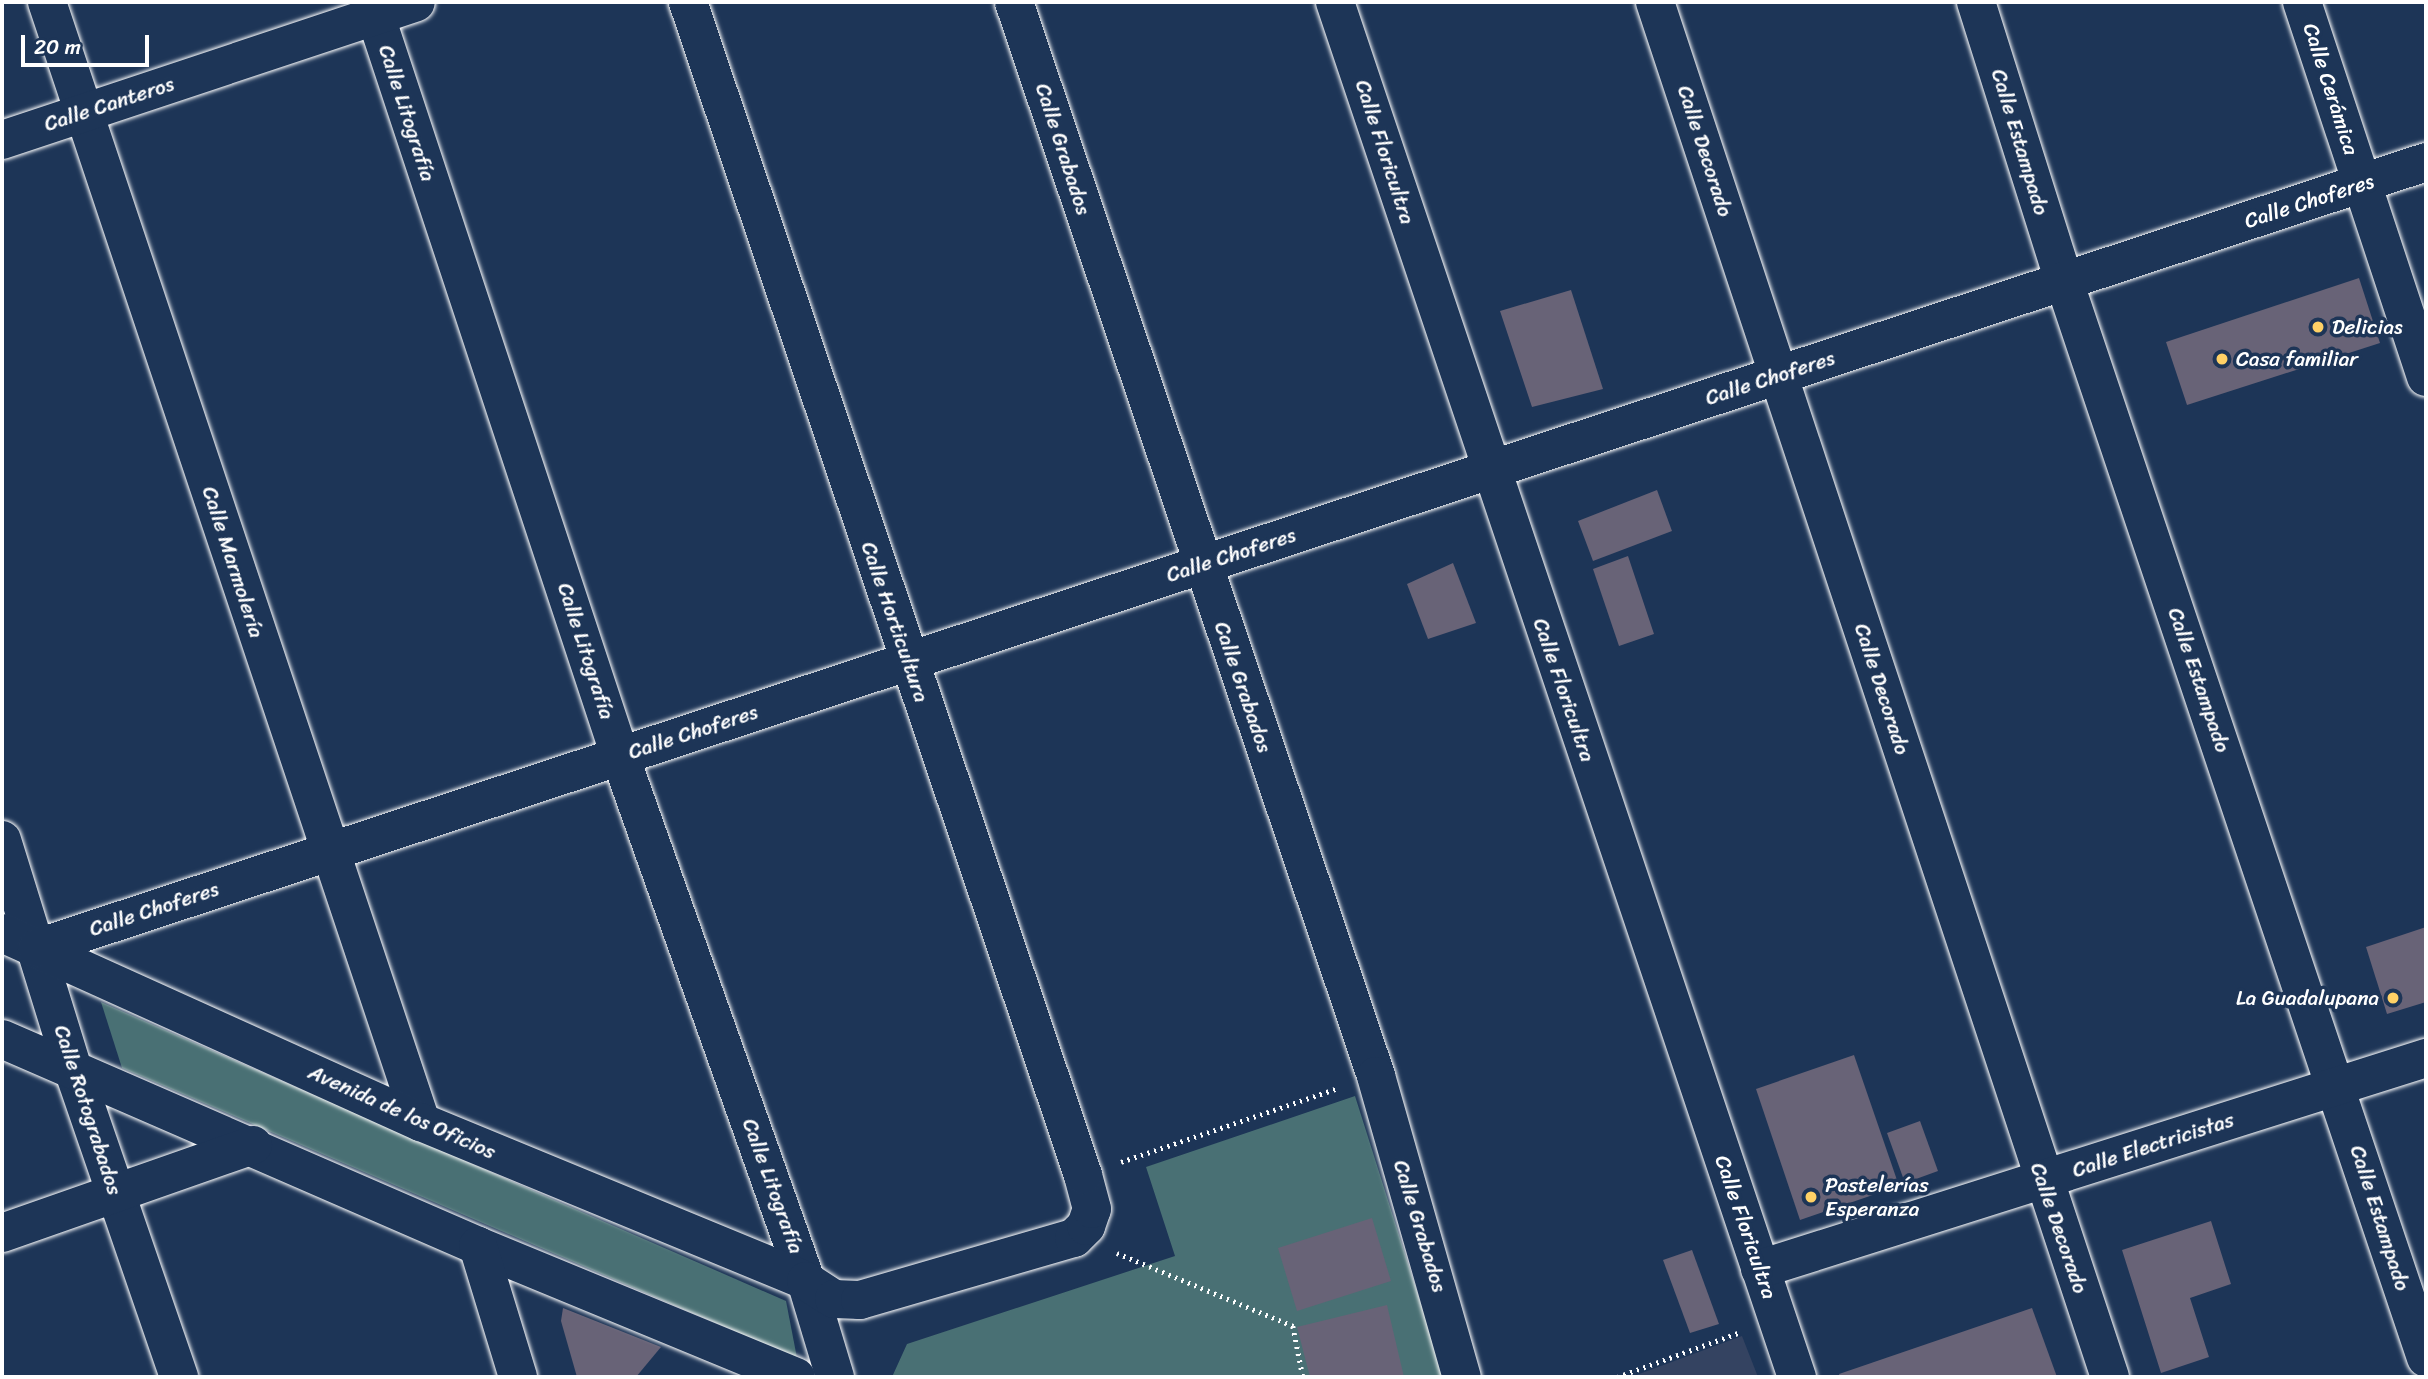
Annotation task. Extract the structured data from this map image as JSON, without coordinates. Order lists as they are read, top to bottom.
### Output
{
  "streets": {
    "street": [
      "Calle Cerámica",
      "Calle Canteros",
      "Calle Litografía",
      "Calle Estampado",
      "Calle Grabados",
      "Calle Decorado",
      "Calle Floricultra",
      "Calle Choferes",
      "Calle Marmolería",
      "Calle Horticultura",
      "Calle Rotograbados",
      "Avenida de los Oficios",
      "Calle Electricistas"
    ]
  },
  "crossings": [
    ["Calle Cerámica", "Calle Choferes"],
    ["Calle Canteros", "Calle Litografía"],
    ["Calle Canteros", "Calle Marmolería"],
    ["Calle Litografía", "Calle Choferes"],
    ["Calle Litografía", "Avenida de los Oficios"],
    ["Calle Estampado", "Calle Choferes"],
    ["Calle Estampado", "Calle Electricistas"],
    ["Calle Grabados", "Calle Choferes"],
    ["Calle Decorado", "Calle Choferes"],
    ["Calle Decorado", "Calle Electricistas"],
    ["Calle Floricultra", "Calle Choferes"],
    ["Calle Floricultra", "Calle Electricistas"],
    ["Calle Choferes", "Calle Marmolería"],
    ["Calle Choferes", "Calle Horticultura"],
    ["Calle Choferes", "Calle Rotograbados"],
    ["Calle Choferes", "Avenida de los Oficios"],
    ["Calle Marmolería", "Avenida de los Oficios"],
    ["Calle Horticultura", "Avenida de los Oficios"],
    ["Calle Rotograbados", "Avenida de los Oficios"]
  ],
  "places": [
    "Delicias",
    "Casa familiar",
    "La Guadalupana",
    "Pastelerías Esperanza"
  ],
  "scale_bar": "20 m"
}
